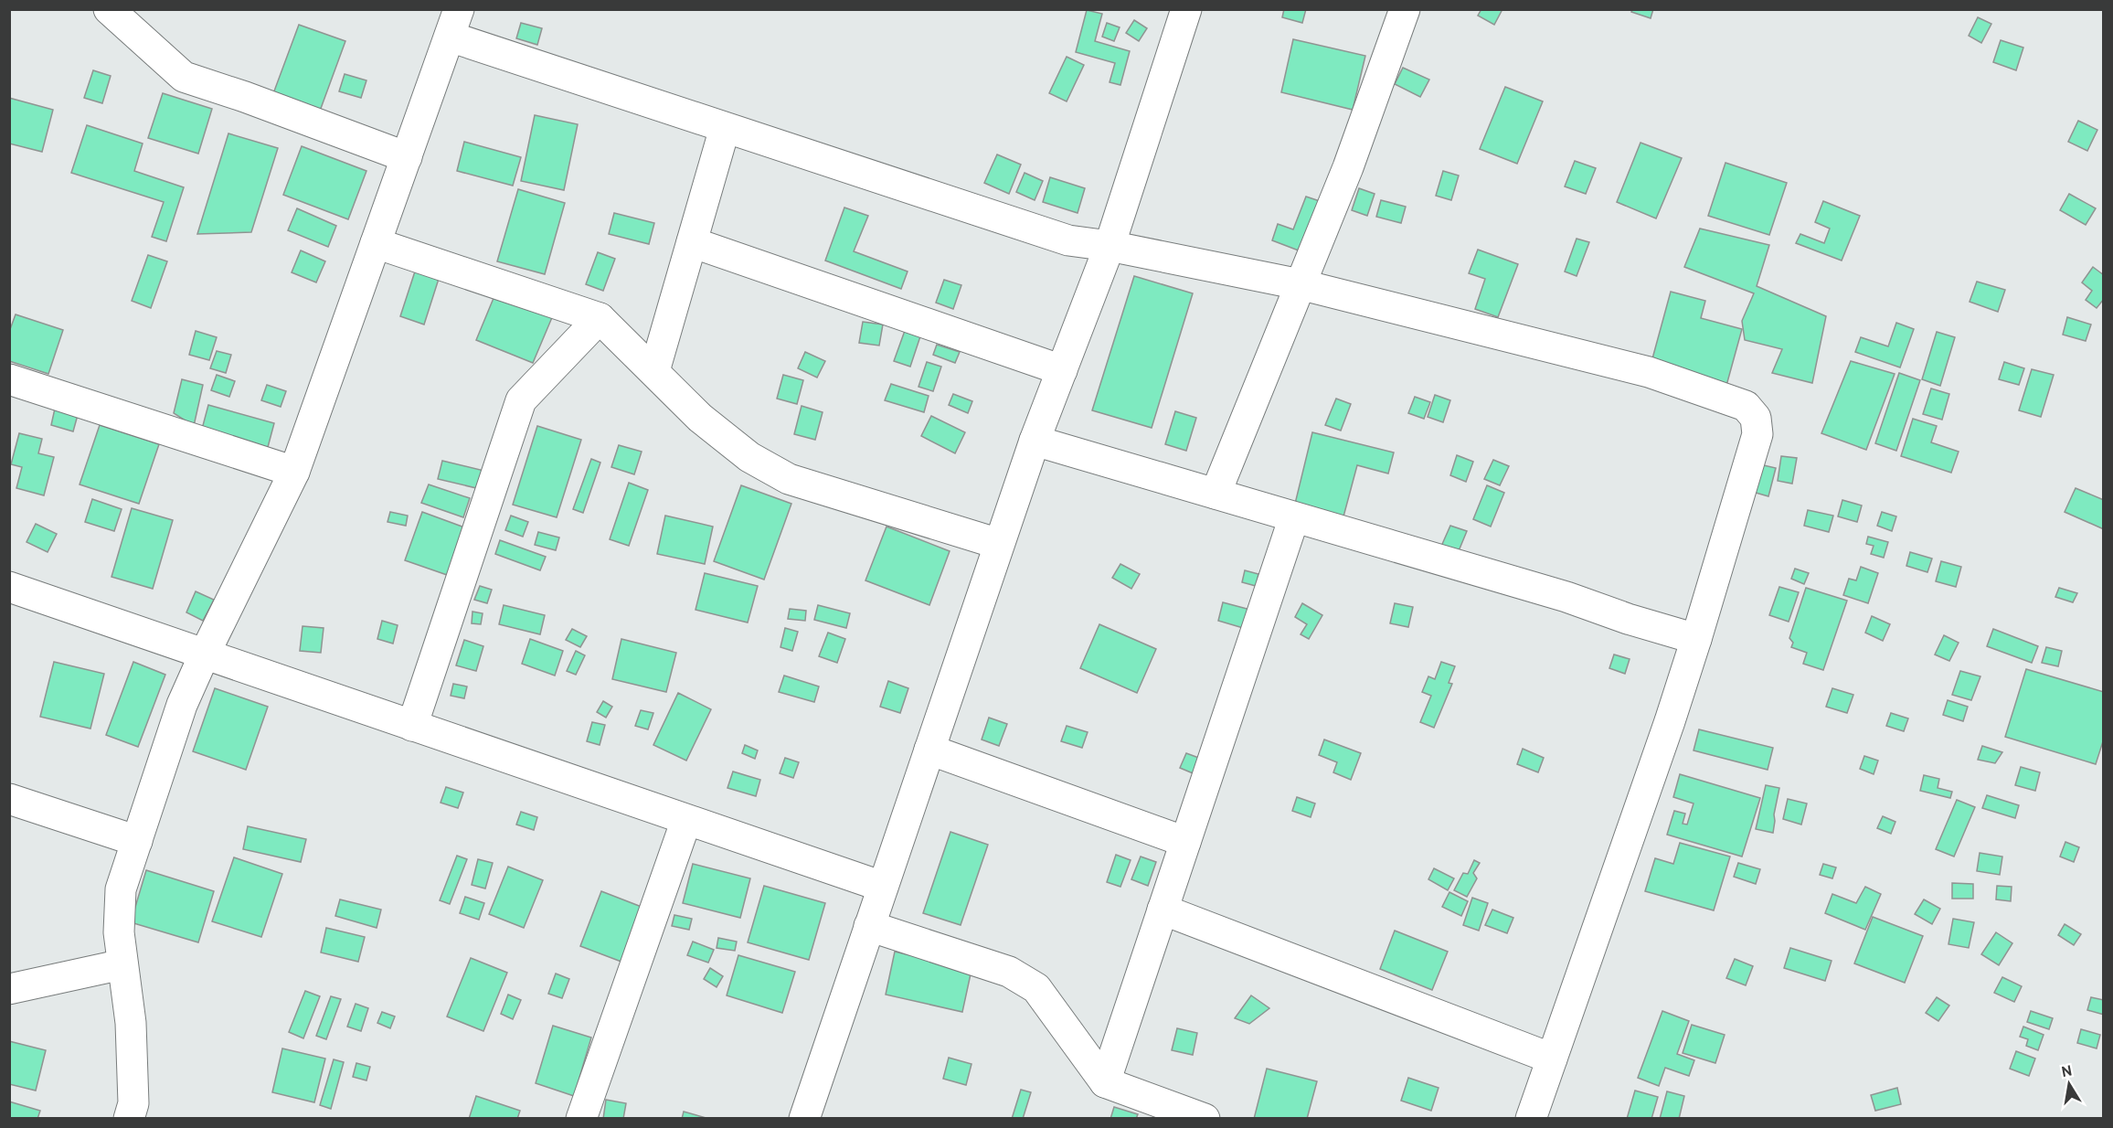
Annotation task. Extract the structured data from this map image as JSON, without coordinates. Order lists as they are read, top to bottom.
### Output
{
  "north": "top"
}
